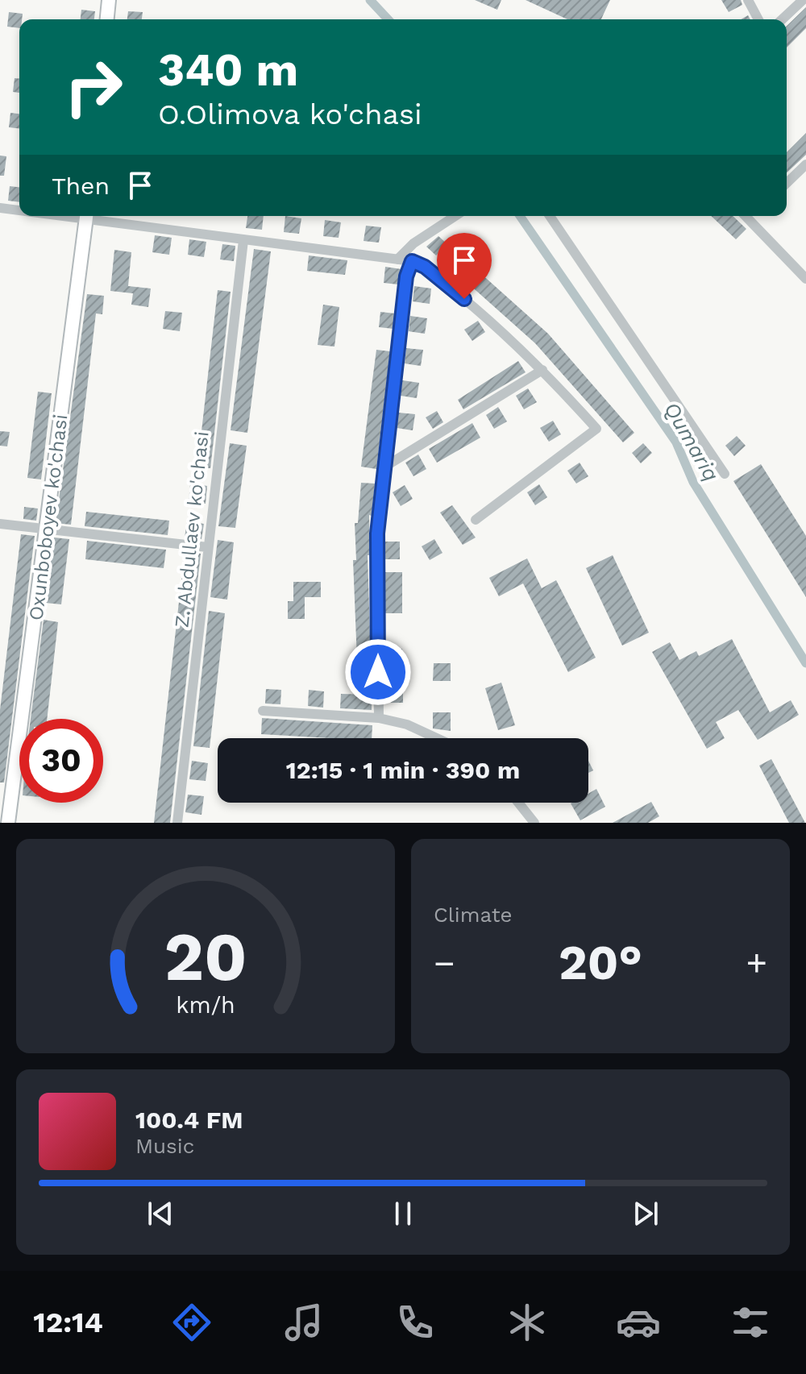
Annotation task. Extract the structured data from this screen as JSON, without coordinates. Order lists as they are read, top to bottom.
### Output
{
  "streets": {
    "main road": ["Oxunboboyev ko'chasi"],
    "street": ["Z. Abdullaev ko'chasi"]
  },
  "water": ["Qumariq"],
  "page": {
    "turn": ["340 m", "O.Olimova ko'chasi"],
    "then": "Then",
    "limit": "30",
    "trip": "12:15 · 1 min · 390 m",
    "tile": "Climate",
    "heat": ["−", "20°", "+"],
    "song": ["100.4 FM", "Music"],
    "tabs": "12:14",
    "gauge": ["20", "km/h"]
  }
}
